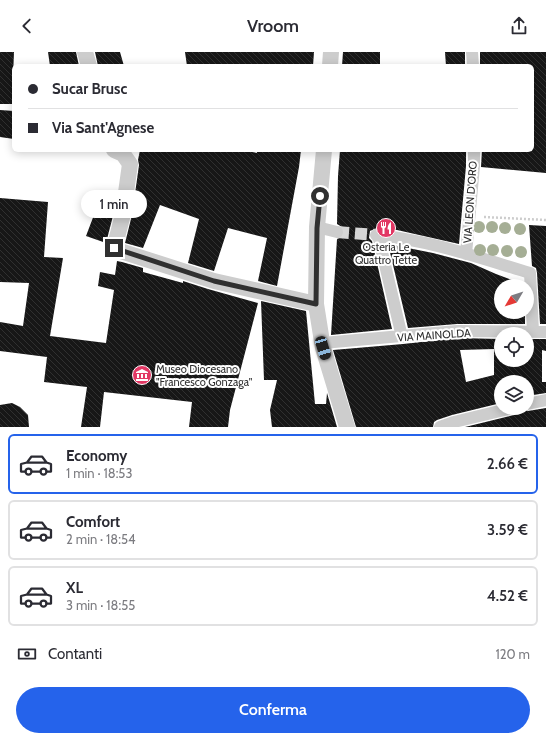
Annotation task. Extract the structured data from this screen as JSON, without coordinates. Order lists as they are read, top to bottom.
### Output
{
  "streets": {
    "street": ["VIA LEON D'ORO", "VIA MAINOLDA"]
  },
  "places": {
    "restaurant": ["Osteria Le Quattro Tette"],
    "museum": ["Museo Diocesano \"Francesco Gonzaga\""]
  },
  "north": "bottom left",
  "page": {
    "header": "Vroom",
    "banner": ["Sucar Brusc", "Via Sant'Agnese"],
    "bubble": "1 min",
    "list": [
      {
        "name": "Economy",
        "note": "1 min · 18:53",
        "value": "2.66 €"
      },
      {
        "name": "Comfort",
        "note": "2 min · 18:54",
        "value": "3.59 €"
      },
      {
        "name": "XL",
        "note": "3 min · 18:55",
        "value": "4.52 €"
      }
    ],
    "pay": ["Contanti", "120 m"],
    "buttons": "Conferma"
  }
}
